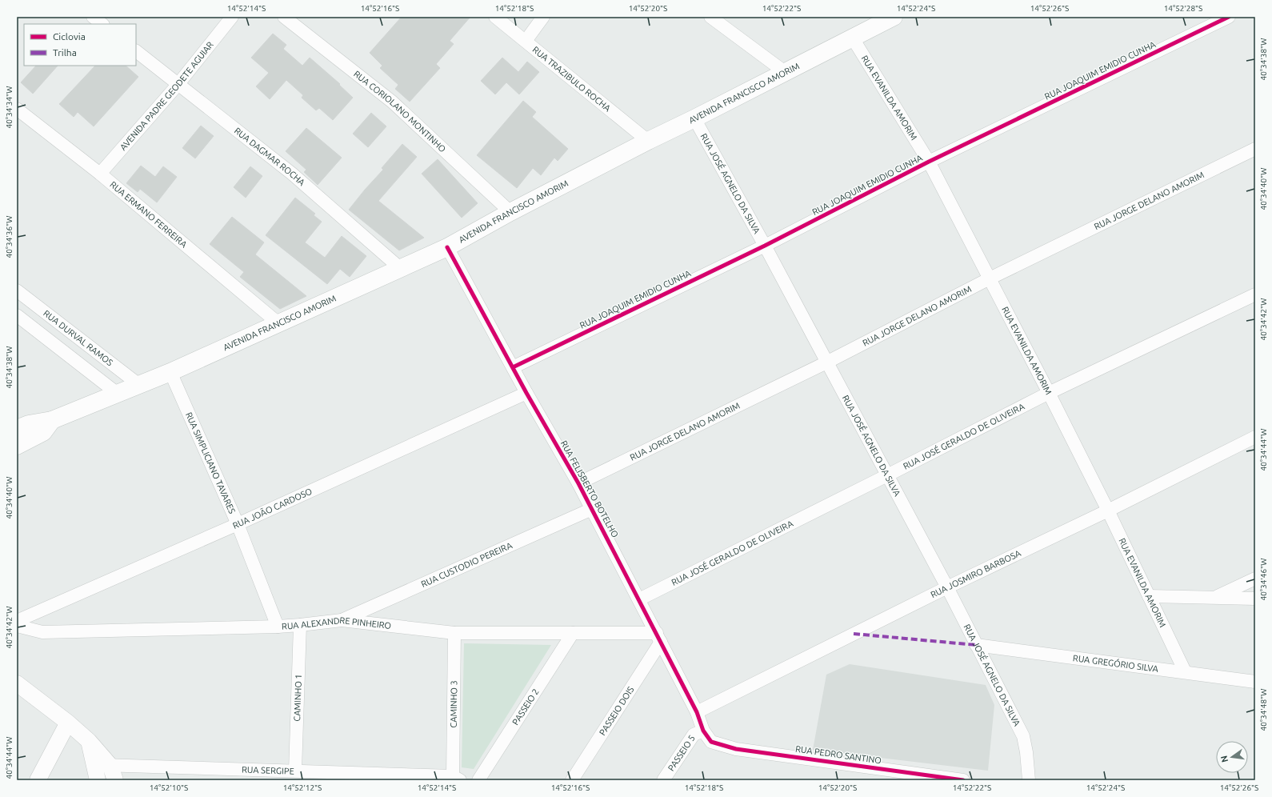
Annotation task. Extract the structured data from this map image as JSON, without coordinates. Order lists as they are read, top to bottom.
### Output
{
  "streets": {
    "main road": ["AVENIDA FRANCISCO AMORIM"],
    "street": [
      "RUA JOAQUIM EMIDIO CUNHA",
      "RUA TRAZIBULO ROCHA",
      "AVENIDA PADRE GEODETE AGUIAR",
      "RUA EVANILDA AMORIM",
      "RUA CORIOLANO MONTINHO",
      "RUA DAGMAR ROCHA",
      "RUA JOSÉ AGNELO DA SILVA",
      "RUA JORGE DELANO AMORIM",
      "RUA ERMANO FERREIRA",
      "RUA DURVAL RAMOS",
      "RUA JOSÉ GERALDO DE OLIVEIRA",
      "RUA SIMPLICIANO TAVARES",
      "RUA FELISBERTO BOTELHO",
      "RUA JOÃO CARDOSO",
      "RUA CUSTODIO PEREIRA",
      "RUA JOSMIRO BARBOSA",
      "RUA ALEXANDRE PINHEIRO",
      "RUA GREGÓRIO SILVA",
      "CAMINHO 1",
      "CAMINHO 3",
      "PASSEIO 2",
      "PASSEIO DOIS",
      "PASSEIO 5",
      "RUA PEDRO SANTINO",
      "RUA SERGIPE"
    ]
  },
  "crossings": [
    ["RUA JOAQUIM EMIDIO CUNHA", "RUA EVANILDA AMORIM"],
    ["RUA JOAQUIM EMIDIO CUNHA", "RUA JOSÉ AGNELO DA SILVA"],
    ["RUA JOAQUIM EMIDIO CUNHA", "RUA FELISBERTO BOTELHO"],
    ["RUA TRAZIBULO ROCHA", "AVENIDA FRANCISCO AMORIM"],
    ["AVENIDA FRANCISCO AMORIM", "RUA EVANILDA AMORIM"],
    ["AVENIDA FRANCISCO AMORIM", "RUA CORIOLANO MONTINHO"],
    ["AVENIDA FRANCISCO AMORIM", "RUA DAGMAR ROCHA"],
    ["AVENIDA FRANCISCO AMORIM", "RUA JOSÉ AGNELO DA SILVA"],
    ["AVENIDA FRANCISCO AMORIM", "RUA ERMANO FERREIRA"],
    ["AVENIDA FRANCISCO AMORIM", "RUA DURVAL RAMOS"],
    ["AVENIDA FRANCISCO AMORIM", "RUA SIMPLICIANO TAVARES"],
    ["AVENIDA FRANCISCO AMORIM", "RUA FELISBERTO BOTELHO"],
    ["AVENIDA PADRE GEODETE AGUIAR", "RUA DAGMAR ROCHA"],
    ["AVENIDA PADRE GEODETE AGUIAR", "RUA ERMANO FERREIRA"],
    ["RUA EVANILDA AMORIM", "RUA JORGE DELANO AMORIM"],
    ["RUA EVANILDA AMORIM", "RUA JOSÉ GERALDO DE OLIVEIRA"],
    ["RUA EVANILDA AMORIM", "RUA JOSMIRO BARBOSA"],
    ["RUA EVANILDA AMORIM", "RUA GREGÓRIO SILVA"],
    ["RUA JOSÉ AGNELO DA SILVA", "RUA JORGE DELANO AMORIM"],
    ["RUA JOSÉ AGNELO DA SILVA", "RUA JOSÉ GERALDO DE OLIVEIRA"],
    ["RUA JOSÉ AGNELO DA SILVA", "RUA JOSMIRO BARBOSA"],
    ["RUA JOSÉ AGNELO DA SILVA", "RUA GREGÓRIO SILVA"],
    ["RUA JORGE DELANO AMORIM", "RUA FELISBERTO BOTELHO"],
    ["RUA JOSÉ GERALDO DE OLIVEIRA", "RUA FELISBERTO BOTELHO"],
    ["RUA SIMPLICIANO TAVARES", "RUA JOÃO CARDOSO"],
    ["RUA SIMPLICIANO TAVARES", "RUA ALEXANDRE PINHEIRO"],
    ["RUA FELISBERTO BOTELHO", "RUA JOÃO CARDOSO"],
    ["RUA FELISBERTO BOTELHO", "RUA CUSTODIO PEREIRA"],
    ["RUA FELISBERTO BOTELHO", "RUA JOSMIRO BARBOSA"],
    ["RUA FELISBERTO BOTELHO", "RUA ALEXANDRE PINHEIRO"],
    ["RUA FELISBERTO BOTELHO", "PASSEIO DOIS"],
    ["RUA FELISBERTO BOTELHO", "PASSEIO 5"],
    ["RUA FELISBERTO BOTELHO", "RUA PEDRO SANTINO"],
    ["RUA CUSTODIO PEREIRA", "RUA ALEXANDRE PINHEIRO"],
    ["RUA ALEXANDRE PINHEIRO", "CAMINHO 1"],
    ["RUA ALEXANDRE PINHEIRO", "CAMINHO 3"],
    ["RUA ALEXANDRE PINHEIRO", "PASSEIO 2"],
    ["RUA ALEXANDRE PINHEIRO", "PASSEIO DOIS"],
    ["CAMINHO 1", "RUA SERGIPE"],
    ["CAMINHO 3", "RUA SERGIPE"]
  ],
  "legend": ["Ciclovia", "Trilha"],
  "north": "left",
  "coordinates": [
    "14°52'14\"S",
    "14°52'16\"S",
    "14°52'18\"S",
    "14°52'20\"S",
    "14°52'22\"S",
    "14°52'24\"S",
    "14°52'26\"S",
    "14°52'28\"S",
    "40°34'38\"W",
    "40°34'34\"W",
    "40°34'40\"W",
    "40°34'36\"W",
    "40°34'42\"W",
    "40°34'44\"W",
    "40°34'46\"W",
    "40°34'48\"W",
    "14°52'10\"S",
    "14°52'12\"S"
  ]
}
